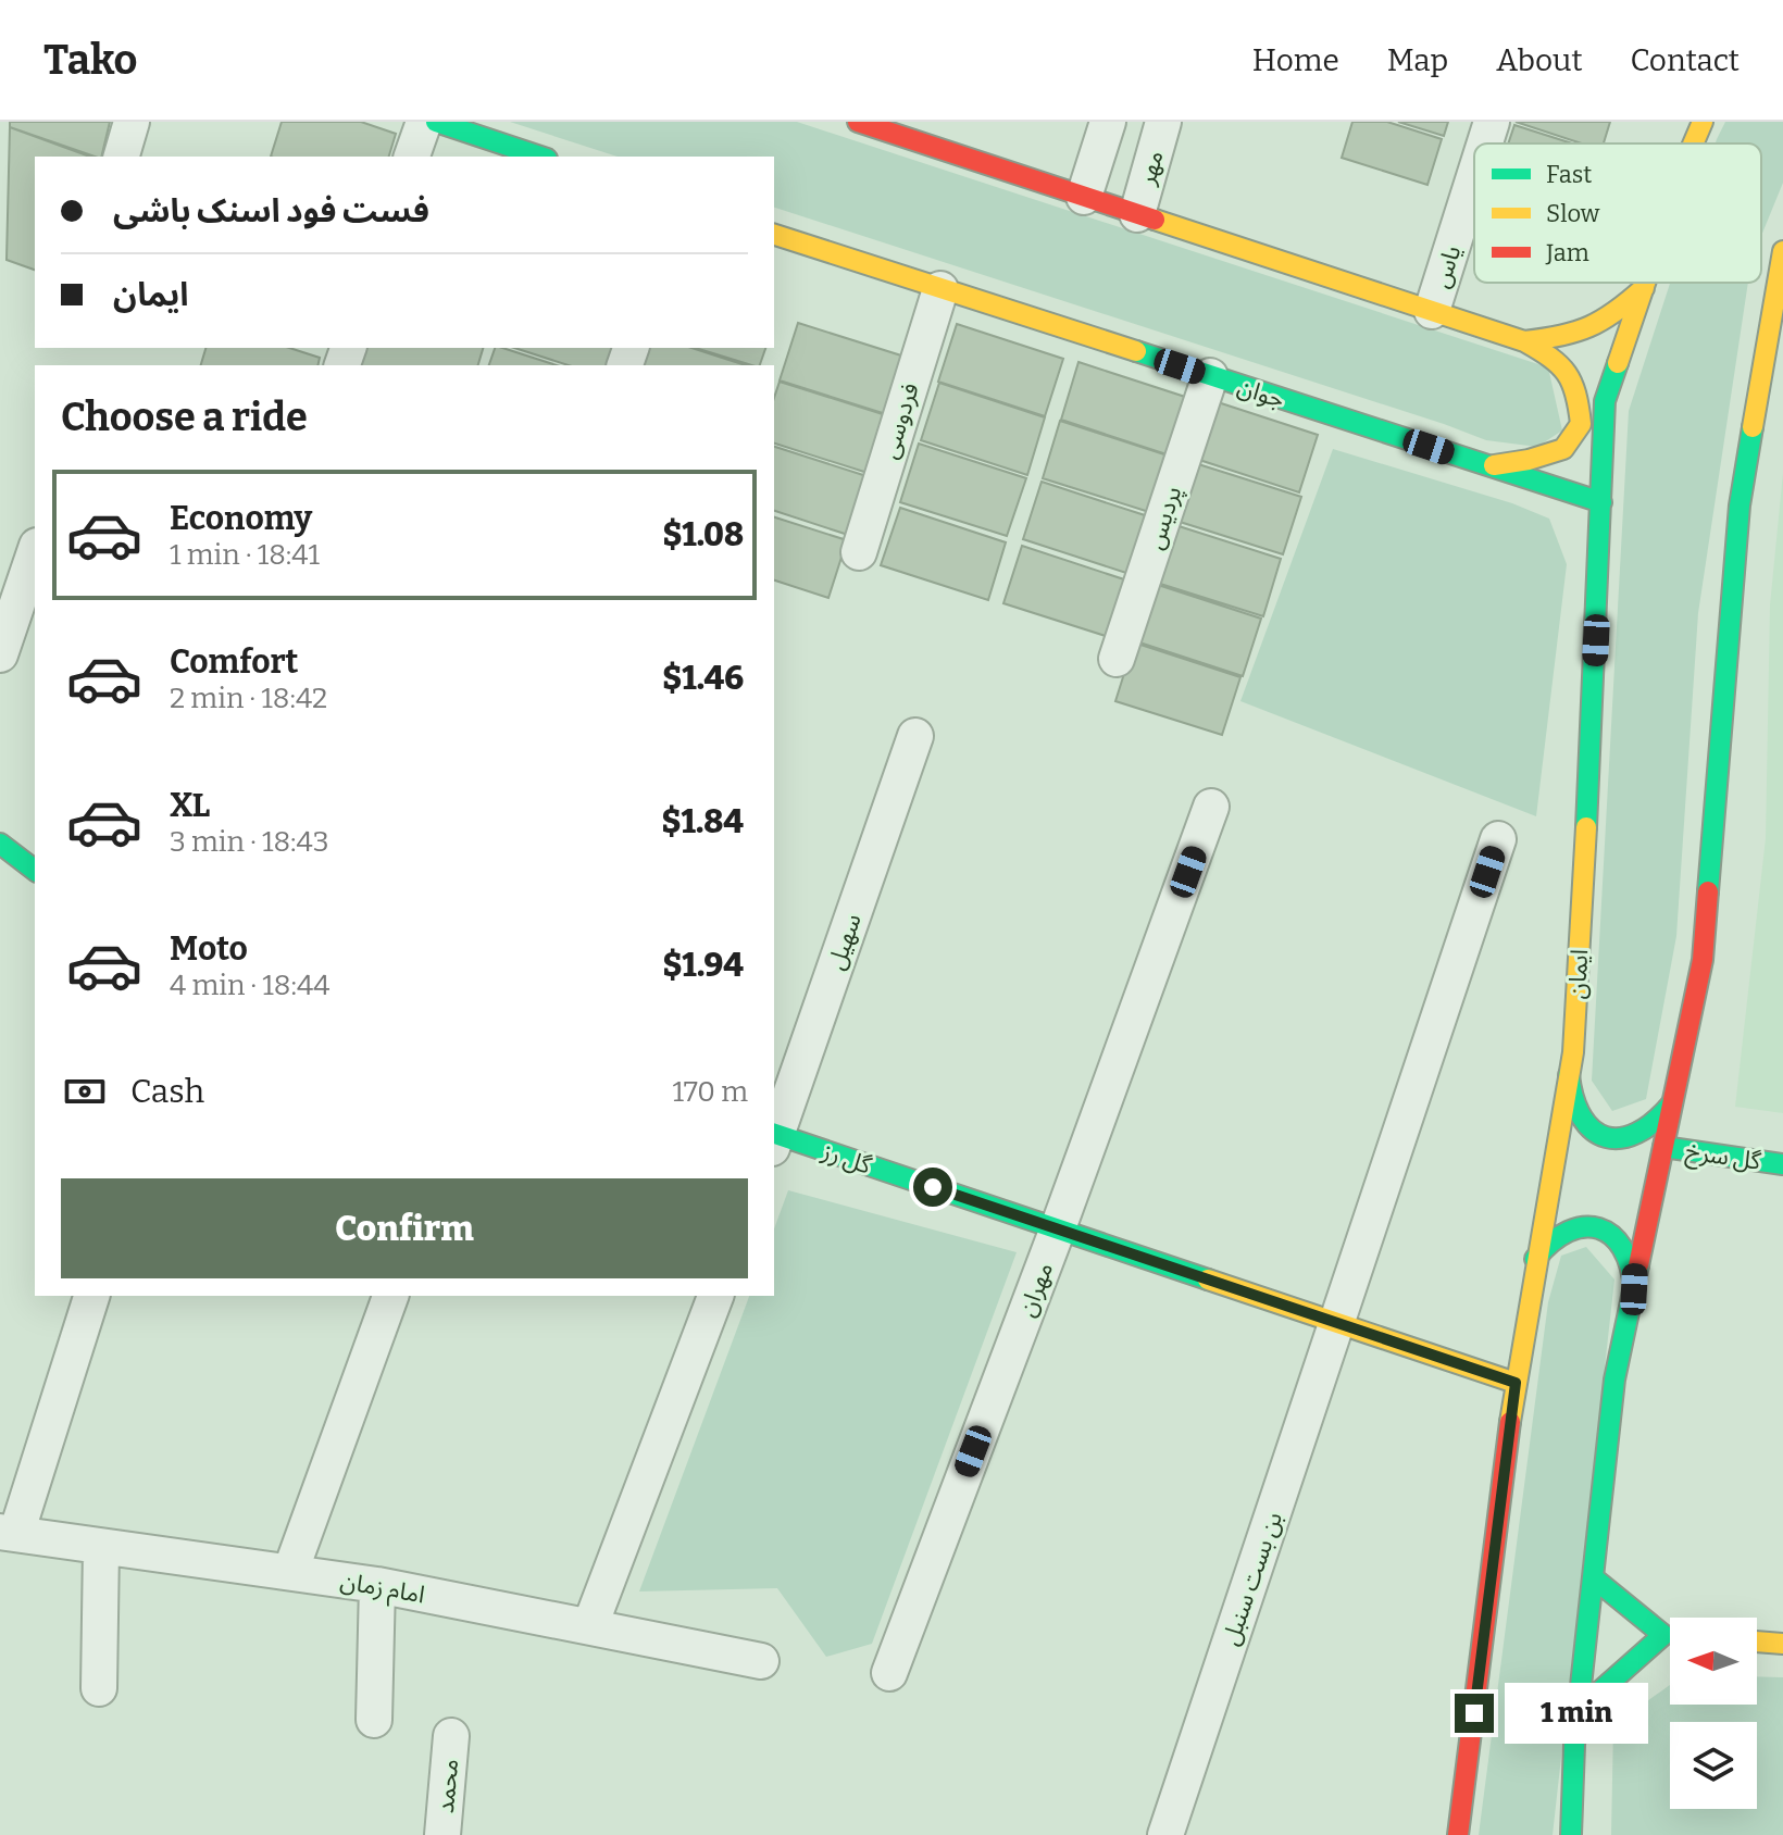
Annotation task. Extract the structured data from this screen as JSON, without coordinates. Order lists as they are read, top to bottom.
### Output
{
  "streets": {
    "main road": [
      "جوان",
      "ایمان",
      "گل سرخ",
      "گل رز"
    ],
    "street": [
      "مهر",
      "یاس",
      "فردوسی",
      "پردیس",
      "سهیل",
      "مهران",
      "بن بست سنبل",
      "امام زمان",
      "محمد"
    ]
  },
  "crossings": [
    ["جوان", "فردوسی"],
    ["جوان", "پردیس"],
    ["جوان", "ایمان"],
    ["سهیل", "گل رز"],
    ["ایمان", "گل رز"],
    ["گل رز", "مهران"],
    ["گل رز", "بن بست سنبل"]
  ],
  "legend": ["Fast", "Slow", "Jam"],
  "north": "left",
  "page": {
    "header": "Tako",
    "nav": [
      "Home",
      "Map",
      "About",
      "Contact"
    ],
    "banner": ["فست فود اسنک باشی", "ایمان"],
    "heading": "Choose a ride",
    "list": [
      {
        "name": "Economy",
        "note": "1 min · 18:41",
        "value": "$1.08"
      },
      {
        "name": "Comfort",
        "note": "2 min · 18:42",
        "value": "$1.46"
      },
      {
        "name": "XL",
        "note": "3 min · 18:43",
        "value": "$1.84"
      },
      {
        "name": "Moto",
        "note": "4 min · 18:44",
        "value": "$1.94"
      }
    ],
    "pay": ["Cash", "170 m"],
    "buttons": "Confirm",
    "bubble": "1 min"
  }
}
